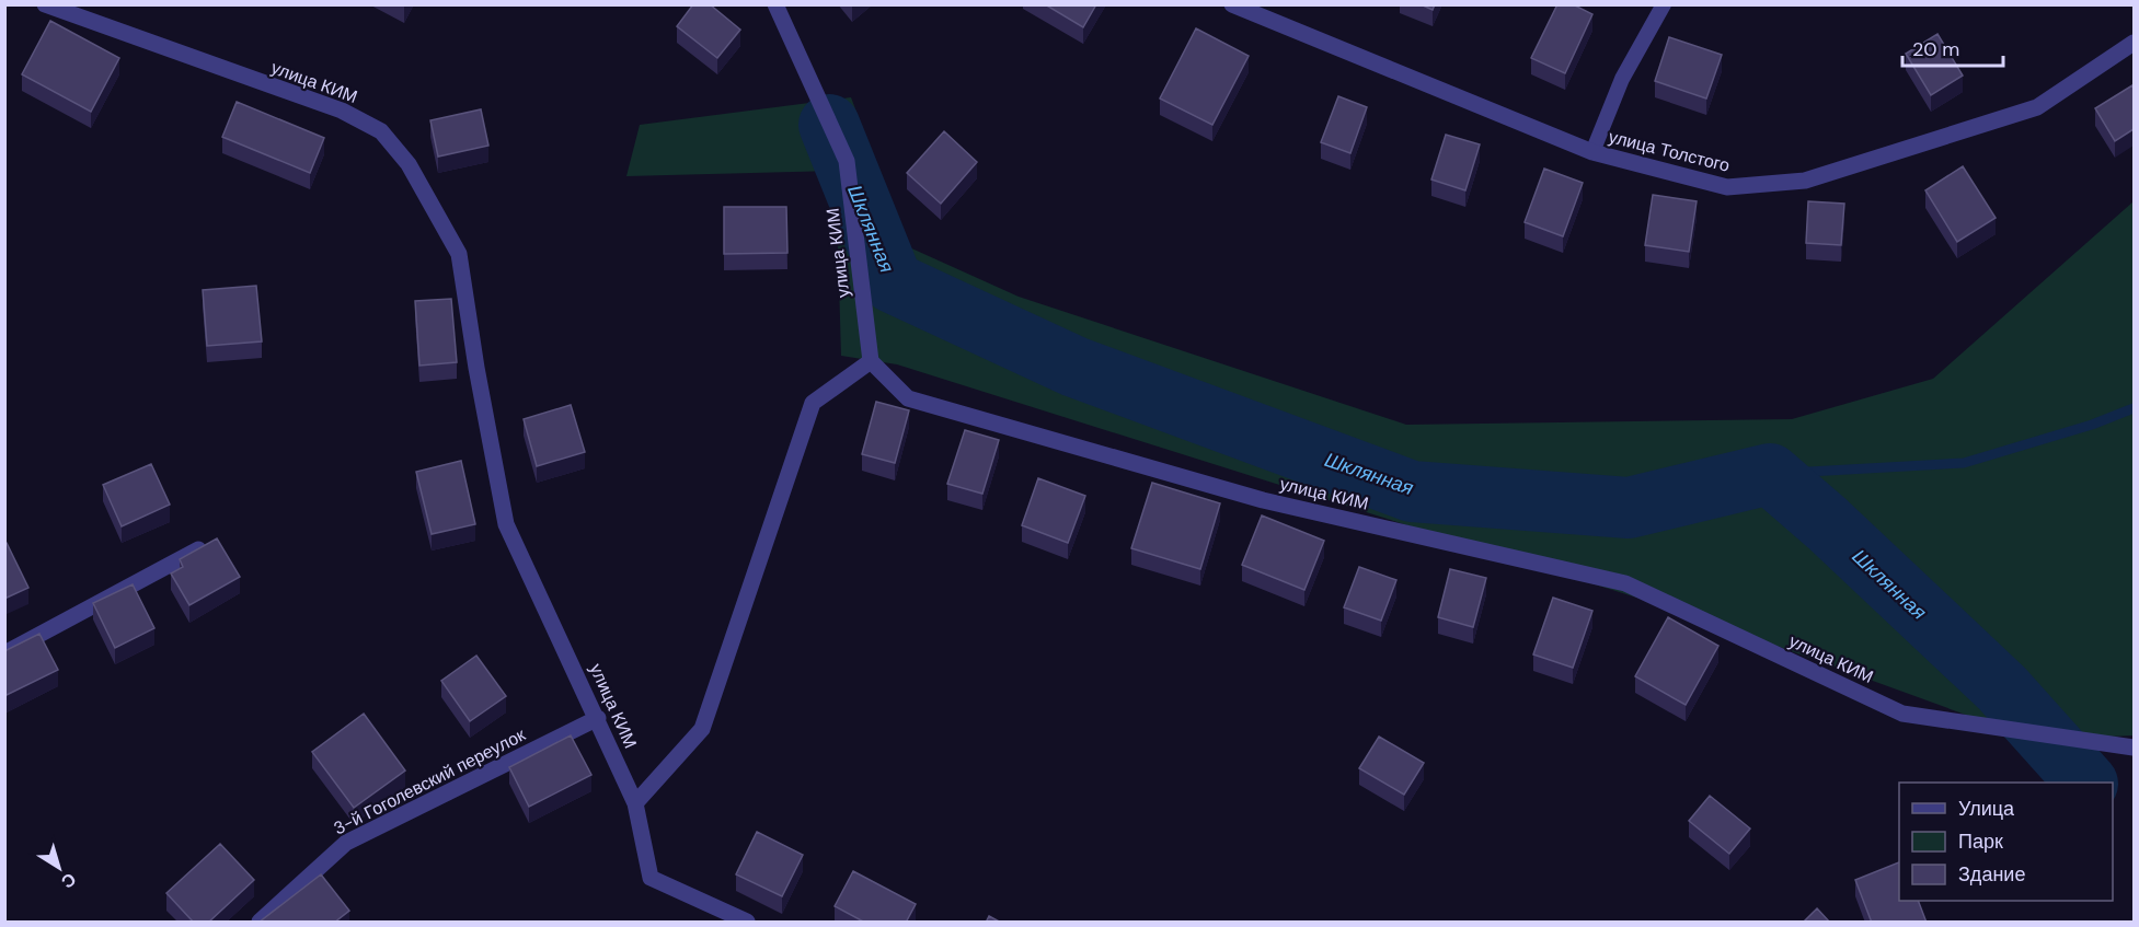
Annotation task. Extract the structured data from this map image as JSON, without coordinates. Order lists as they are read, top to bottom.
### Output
{
  "streets": {
    "street": ["улица КИМ", "улица Толстого", "3-й Гоголевский переулок"]
  },
  "crossings": [
    ["улица КИМ", "3-й Гоголевский переулок"]
  ],
  "water": ["Шклянная"],
  "legend": ["Улица", "Парк", "Здание"],
  "scale_bar": "20 m",
  "north": "bottom right"
}
